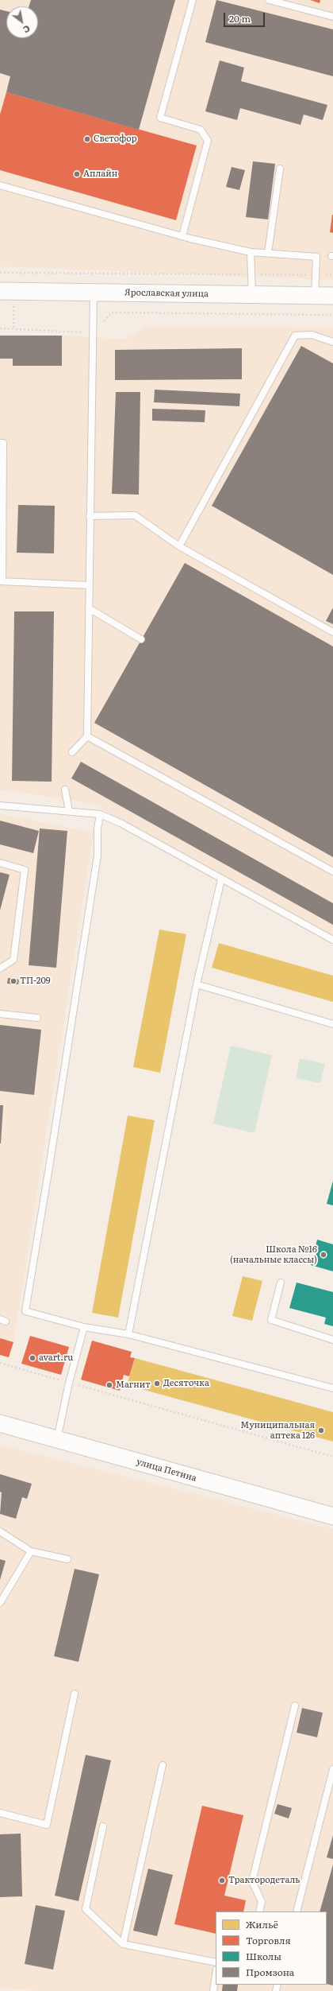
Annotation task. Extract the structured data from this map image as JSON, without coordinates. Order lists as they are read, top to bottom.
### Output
{
  "streets": {
    "street": ["Ярославская улица", "улица Петина"]
  },
  "places": [
    "Светофор",
    "Аплайн",
    "ТП-209",
    "Школа №16 (начальные классы)",
    "avart.ru",
    "Десяточка",
    "Магнит",
    "Муниципальная аптека 126",
    "Трактородеталь"
  ],
  "legend": [
    "Жильё",
    "Торговля",
    "Школы",
    "Промзона"
  ],
  "scale_bar": "20 m",
  "north": "bottom right"
}
